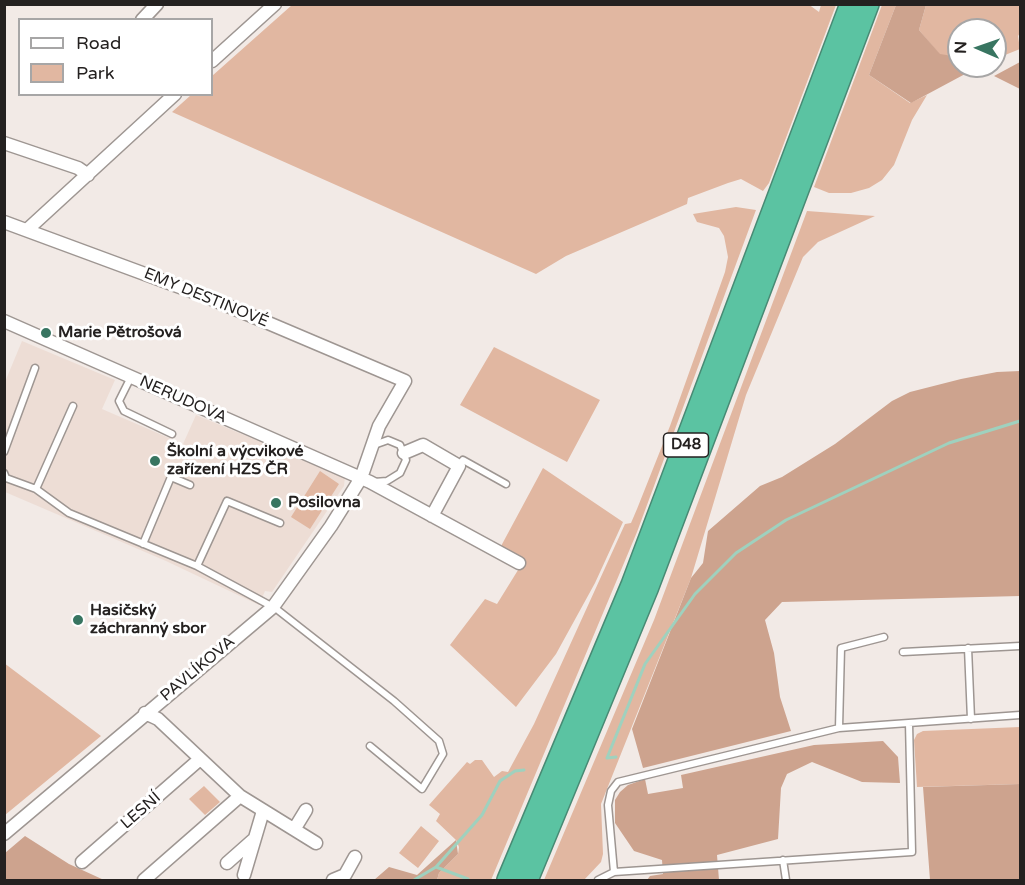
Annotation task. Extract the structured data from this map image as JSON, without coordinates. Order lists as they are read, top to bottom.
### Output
{
  "streets": {
    "highway": ["D48"],
    "street": [
      "EMY DESTINOVÉ",
      "NERUDOVA",
      "PAVLÍKOVA",
      "LESNÍ"
    ]
  },
  "crossings": [
    ["EMY DESTINOVÉ", "PAVLÍKOVA"],
    ["NERUDOVA", "PAVLÍKOVA"]
  ],
  "places": [
    "Marie Pětrošová",
    "Školní a výcvikové zařízení HZS ČR",
    "Posilovna",
    "Hasičský záchranný sbor"
  ],
  "legend": ["Road", "Park"],
  "north": "left"
}
